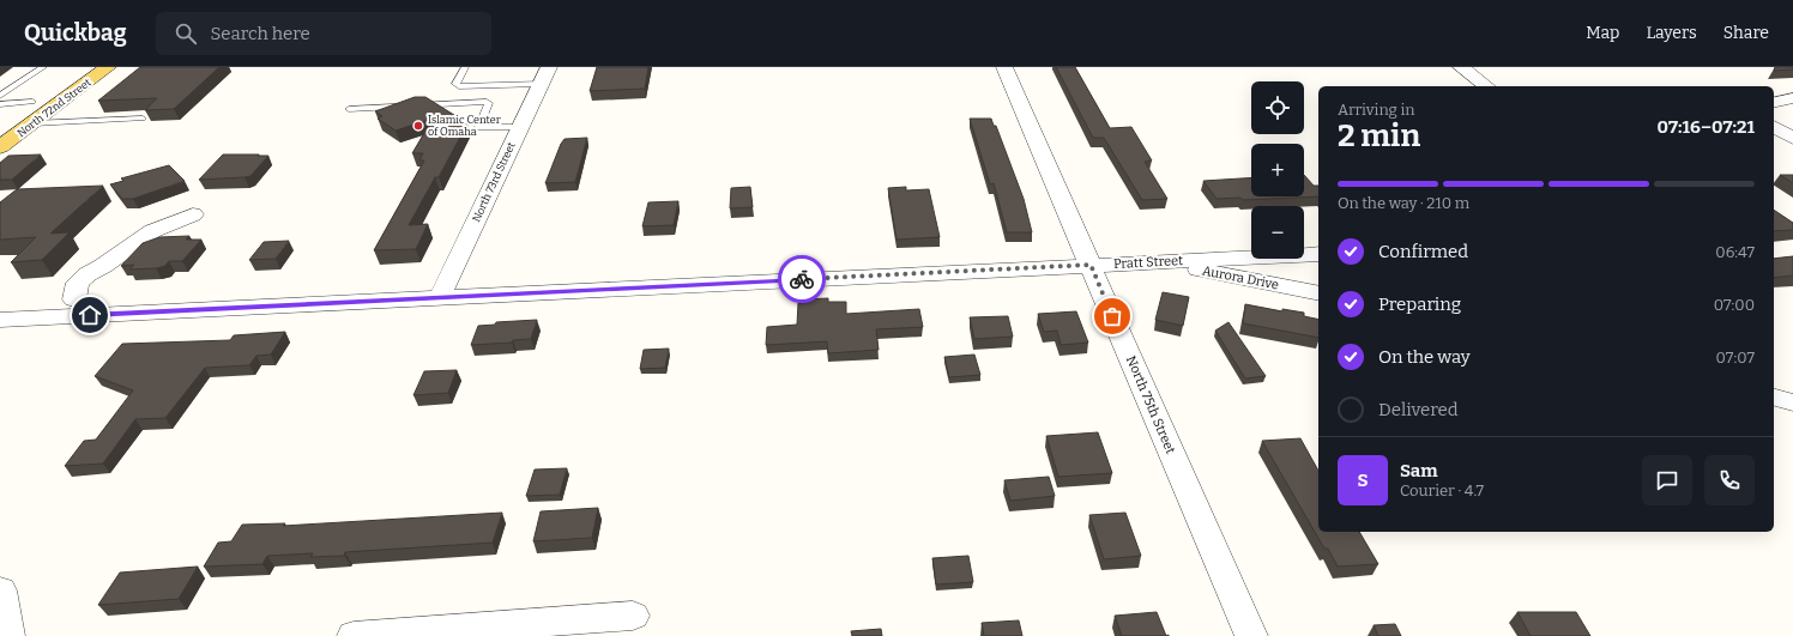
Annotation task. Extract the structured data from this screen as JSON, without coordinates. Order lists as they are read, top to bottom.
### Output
{
  "streets": {
    "main road": ["North 72nd Street"],
    "street": [
      "North 73rd Street",
      "Pratt Street",
      "Aurora Drive",
      "North 75th Street"
    ]
  },
  "crossings": [
    ["North 73rd Street", "Pratt Street"],
    ["Pratt Street", "Aurora Drive"],
    ["Pratt Street", "North 75th Street"]
  ],
  "places": ["Islamic Center of Omaha"],
  "page": {
    "header": "Quickbag",
    "search": "Search here",
    "nav": ["Map", "Layers", "Share"],
    "map_buttons": ["+", "−"],
    "heading": ["2 min", "Arriving in", "07:16–07:21"],
    "panel": ["Sam", "Courier · 4.7"],
    "bar": "On the way · 210 m",
    "list": [
      ["Confirmed", "06:47"],
      ["Preparing", "07:00"],
      ["On the way", "07:07"],
      "Delivered"
    ],
    "round": "S"
  }
}
